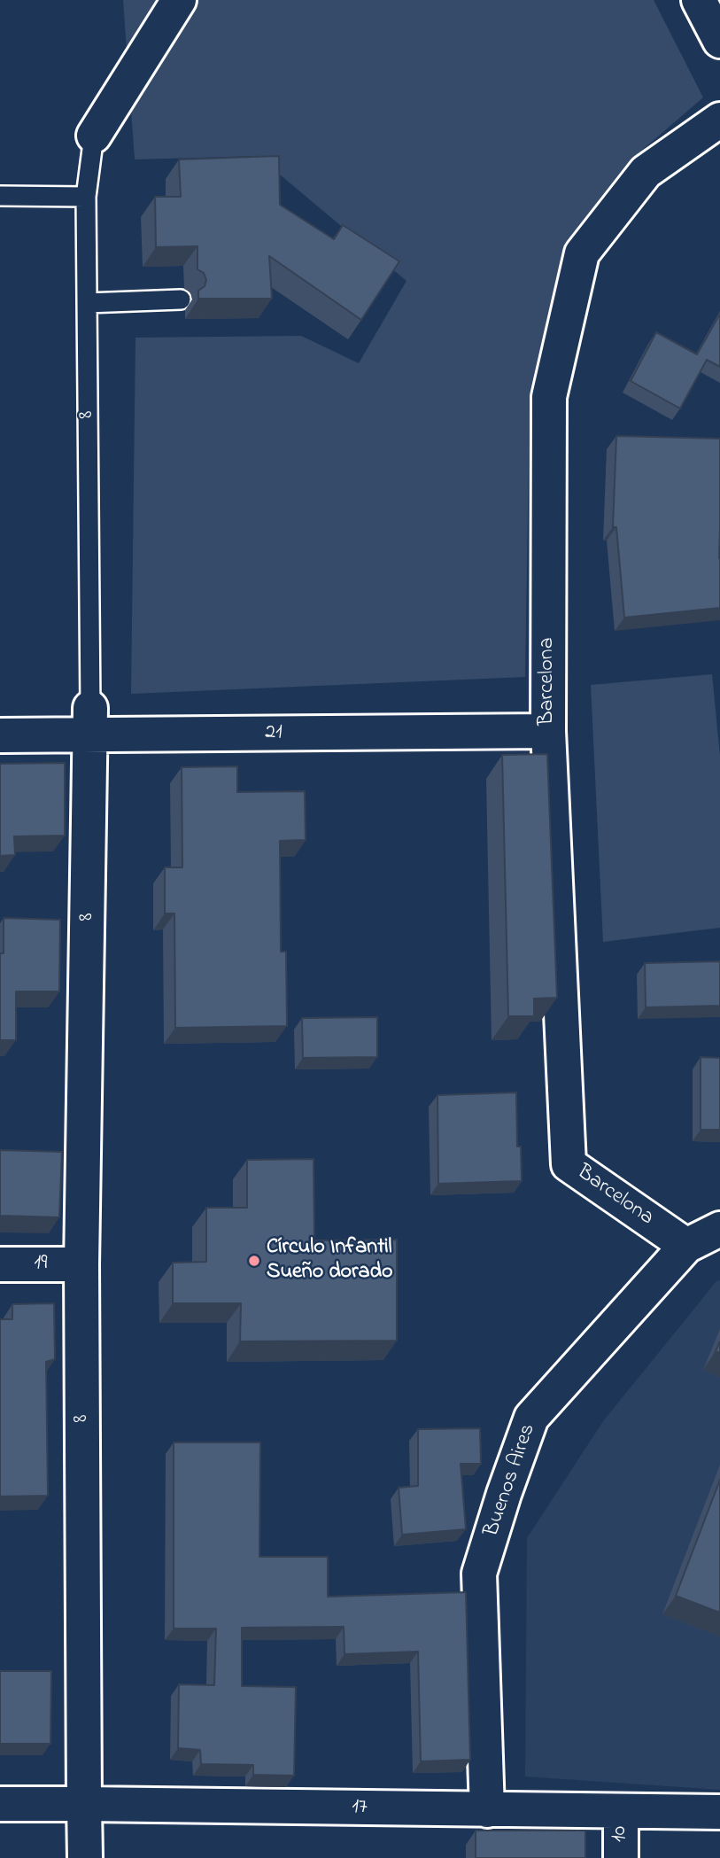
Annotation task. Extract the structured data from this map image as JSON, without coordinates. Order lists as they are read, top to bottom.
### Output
{
  "streets": {
    "street": [
      "8",
      "Barcelona",
      "21",
      "19",
      "Buenos Aires",
      "17",
      "10"
    ]
  },
  "crossings": [
    ["8", "21"],
    ["8", "19"],
    ["8", "17"],
    ["Barcelona", "21"],
    ["Barcelona", "Buenos Aires"],
    ["Buenos Aires", "17"],
    ["17", "10"]
  ],
  "places": ["Círculo Infantil Sueño dorado"]
}
